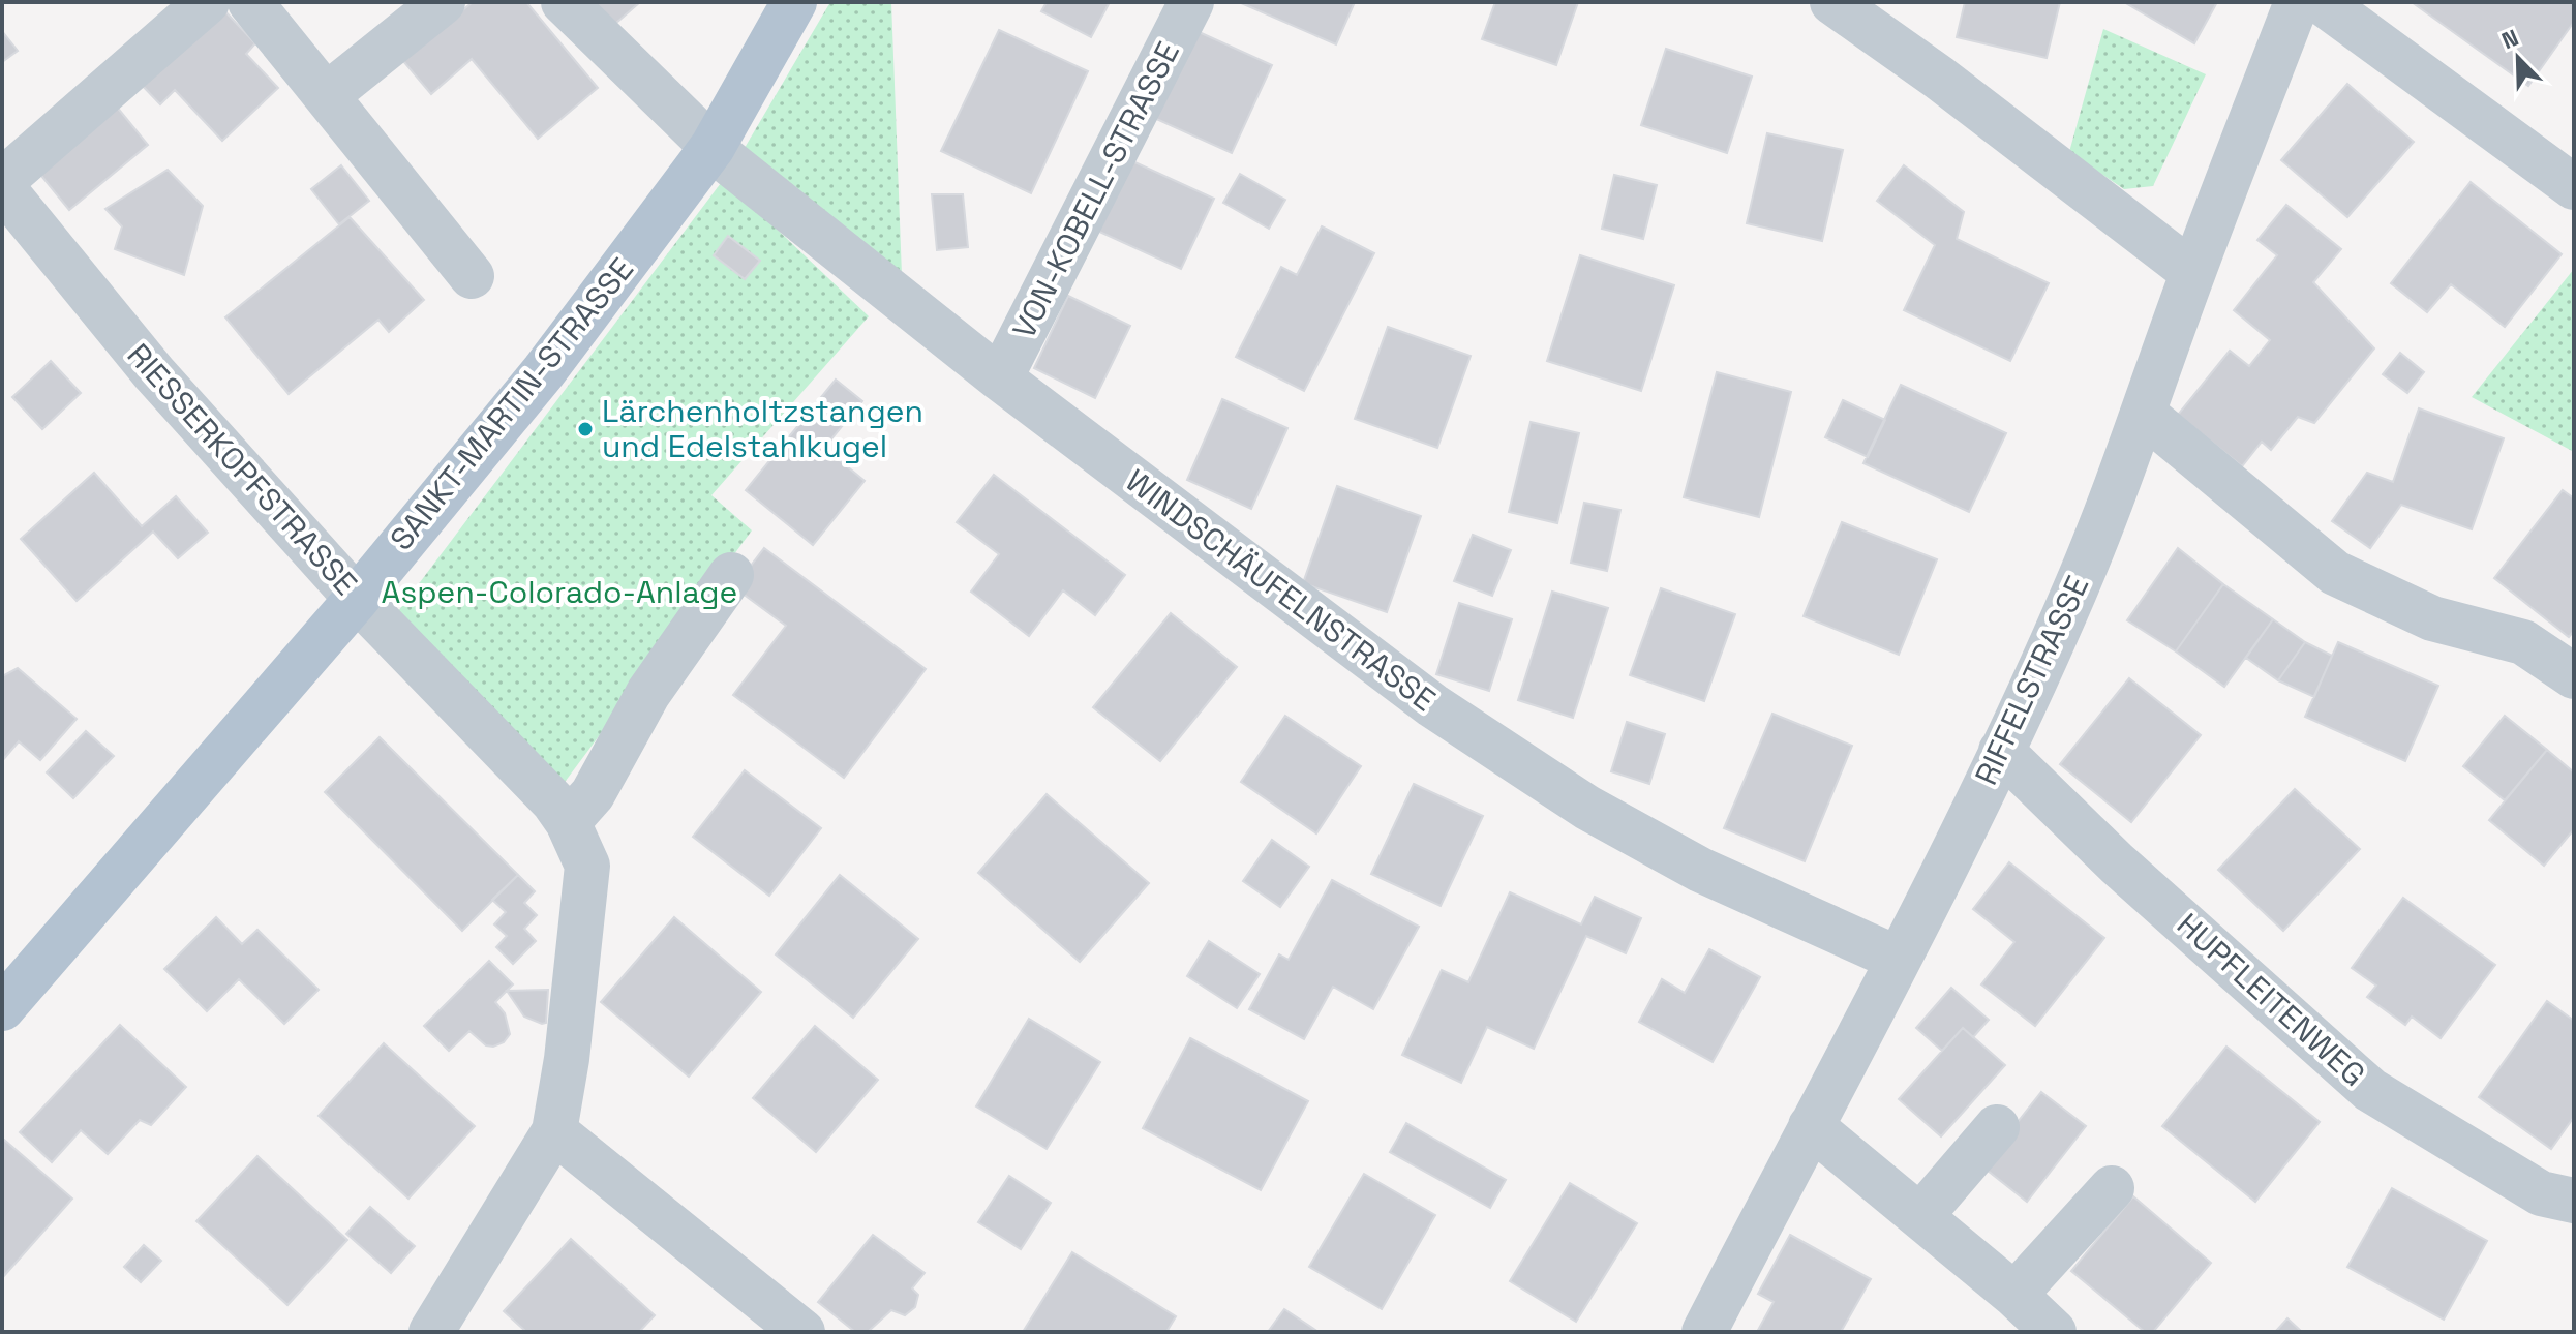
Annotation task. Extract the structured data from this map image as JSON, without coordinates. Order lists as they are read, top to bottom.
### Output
{
  "streets": {
    "main road": ["SANKT-MARTIN-STRASSE"],
    "street": [
      "VON-KOBELL-STRASSE",
      "RIESSERKOPFSTRASSE",
      "WINDSCHÄUFELNSTRASSE",
      "RIFFELSTRASSE",
      "HUPFLEITENWEG"
    ]
  },
  "crossings": [
    ["VON-KOBELL-STRASSE", "WINDSCHÄUFELNSTRASSE"],
    ["SANKT-MARTIN-STRASSE", "RIESSERKOPFSTRASSE"],
    ["SANKT-MARTIN-STRASSE", "WINDSCHÄUFELNSTRASSE"],
    ["WINDSCHÄUFELNSTRASSE", "RIFFELSTRASSE"],
    ["RIFFELSTRASSE", "HUPFLEITENWEG"]
  ],
  "parks": ["Aspen-Colorado-Anlage"],
  "places": ["Lärchenholtzstangen und Edelstahlkugel"],
  "north": "top left"
}
